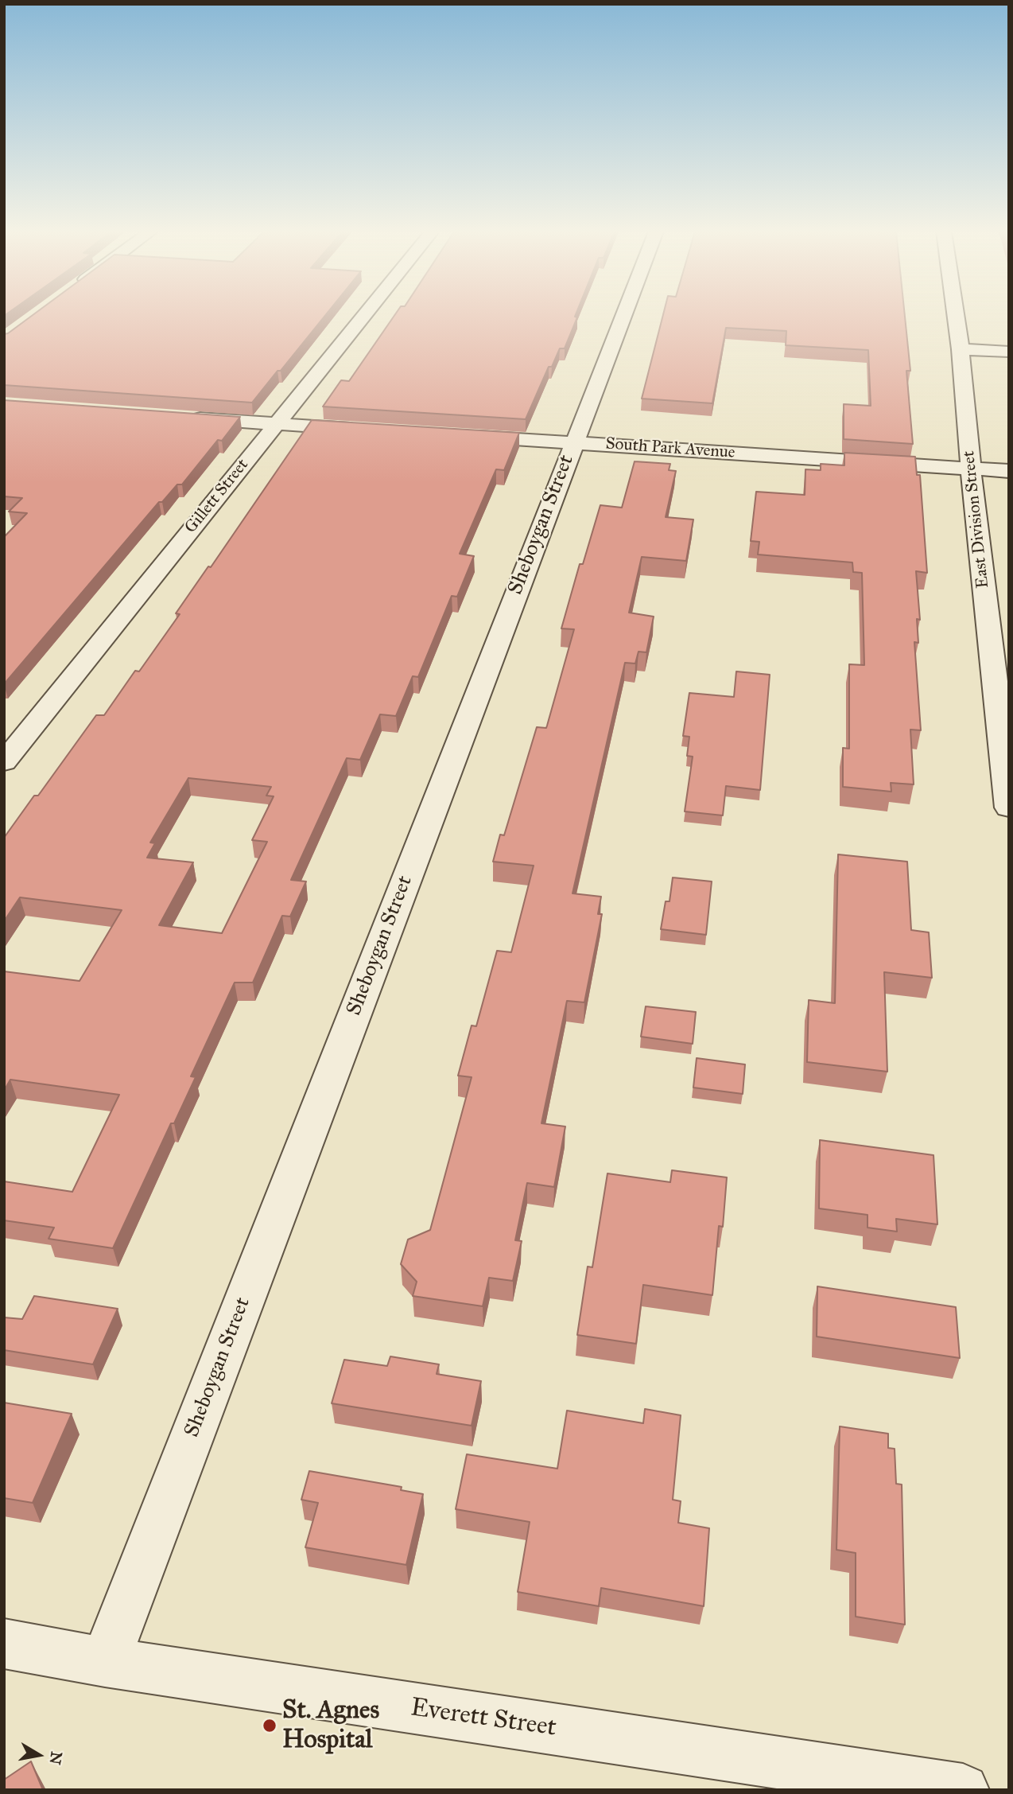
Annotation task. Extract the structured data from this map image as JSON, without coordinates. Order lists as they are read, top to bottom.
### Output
{
  "streets": {
    "street": [
      "South Park Avenue",
      "Gillett Street",
      "East Division Street",
      "Sheboygan Street",
      "Everett Street"
    ]
  },
  "crossings": [
    ["South Park Avenue", "East Division Street"],
    ["South Park Avenue", "Sheboygan Street"],
    ["Sheboygan Street", "Everett Street"]
  ],
  "places": ["St. Agnes Hospital"],
  "north": "right"
}
